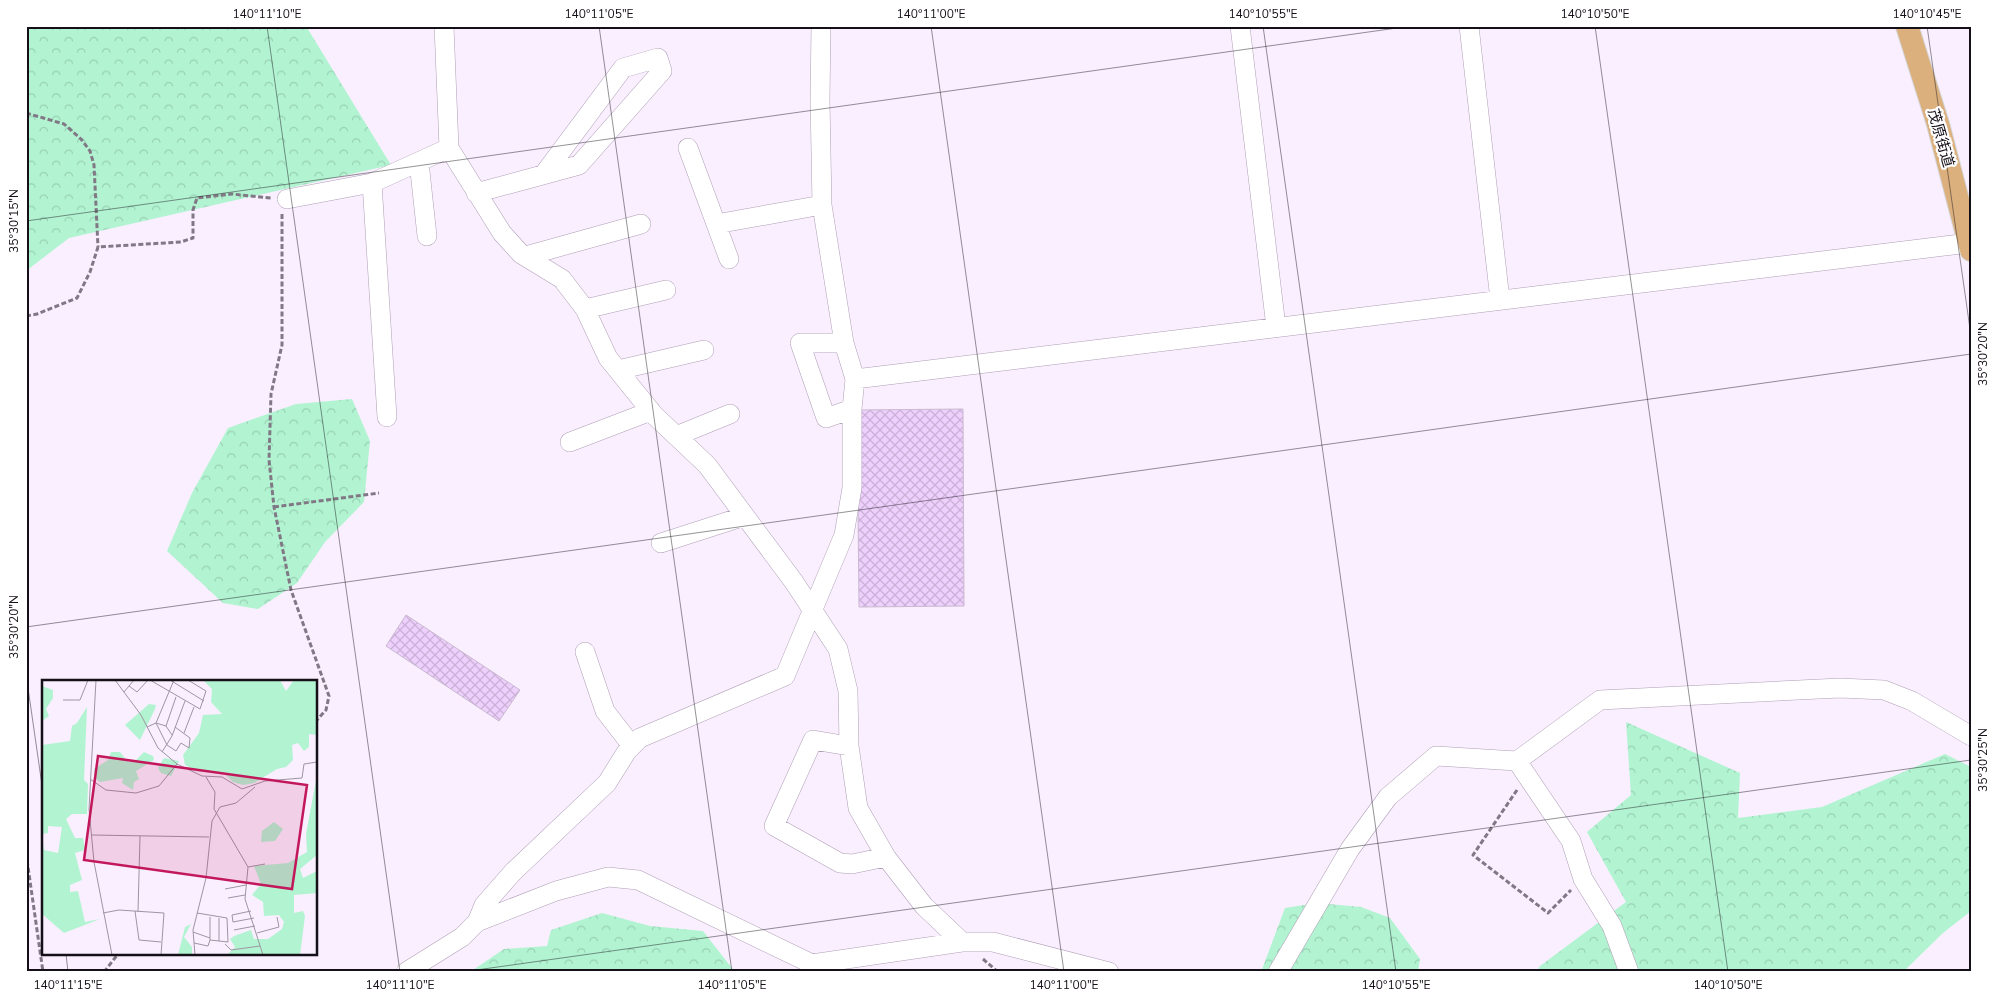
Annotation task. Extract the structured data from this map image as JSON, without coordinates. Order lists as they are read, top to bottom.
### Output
{
  "streets": {
    "main road": ["茂原街道"]
  },
  "coordinates": [
    "140°11'10\"E",
    "140°11'05\"E",
    "140°11'00\"E",
    "140°10'55\"E",
    "140°10'50\"E",
    "140°10'45\"E",
    "35°30'15\"N",
    "35°30'20\"N",
    "35°30'25\"N",
    "140°11'15\"E"
  ]
}
